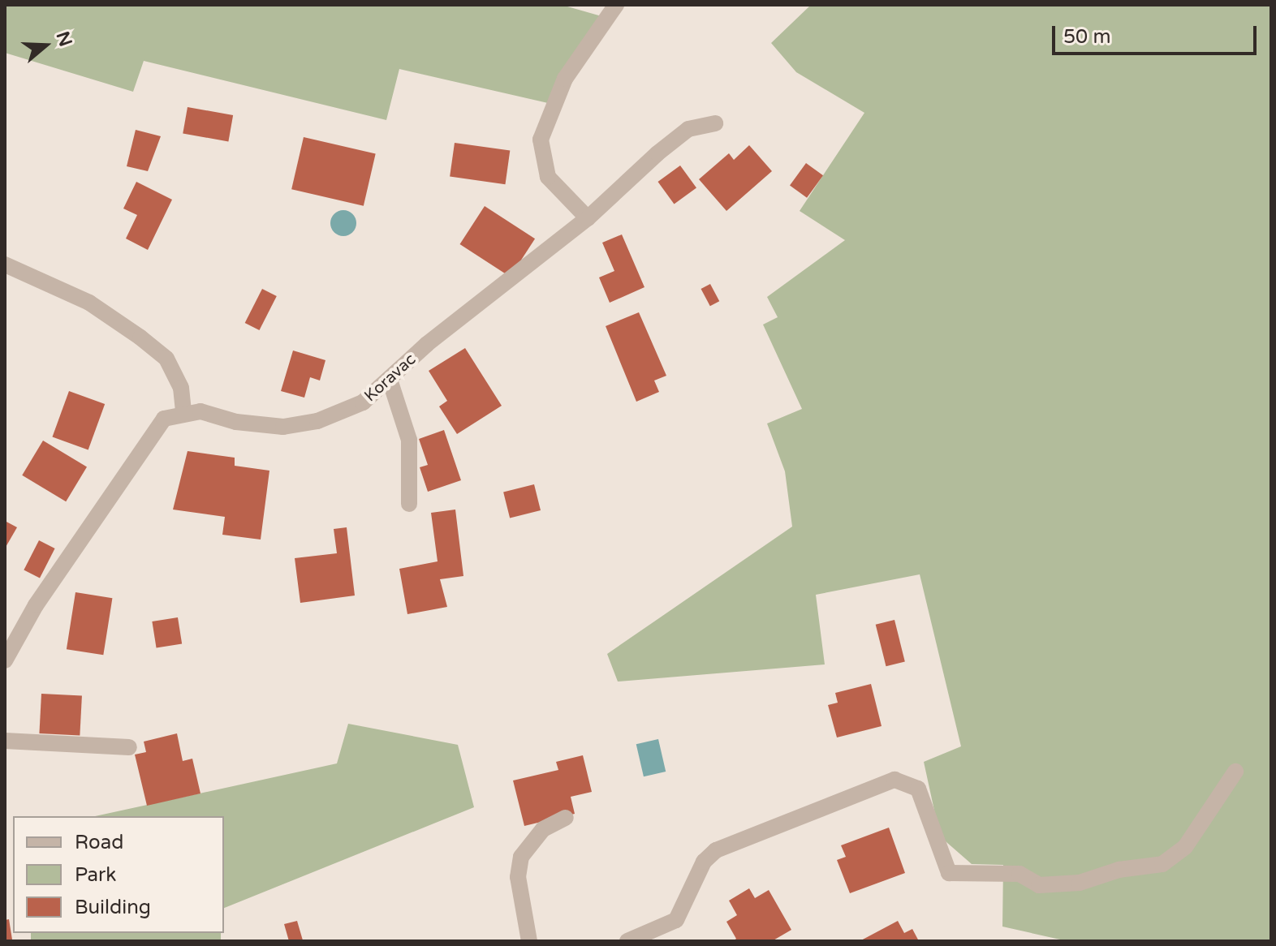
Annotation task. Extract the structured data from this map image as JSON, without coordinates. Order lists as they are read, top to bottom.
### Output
{
  "streets": {
    "street": ["Koravac"]
  },
  "legend": ["Road", "Park", "Building"],
  "scale_bar": "50 m",
  "north": "right"
}
